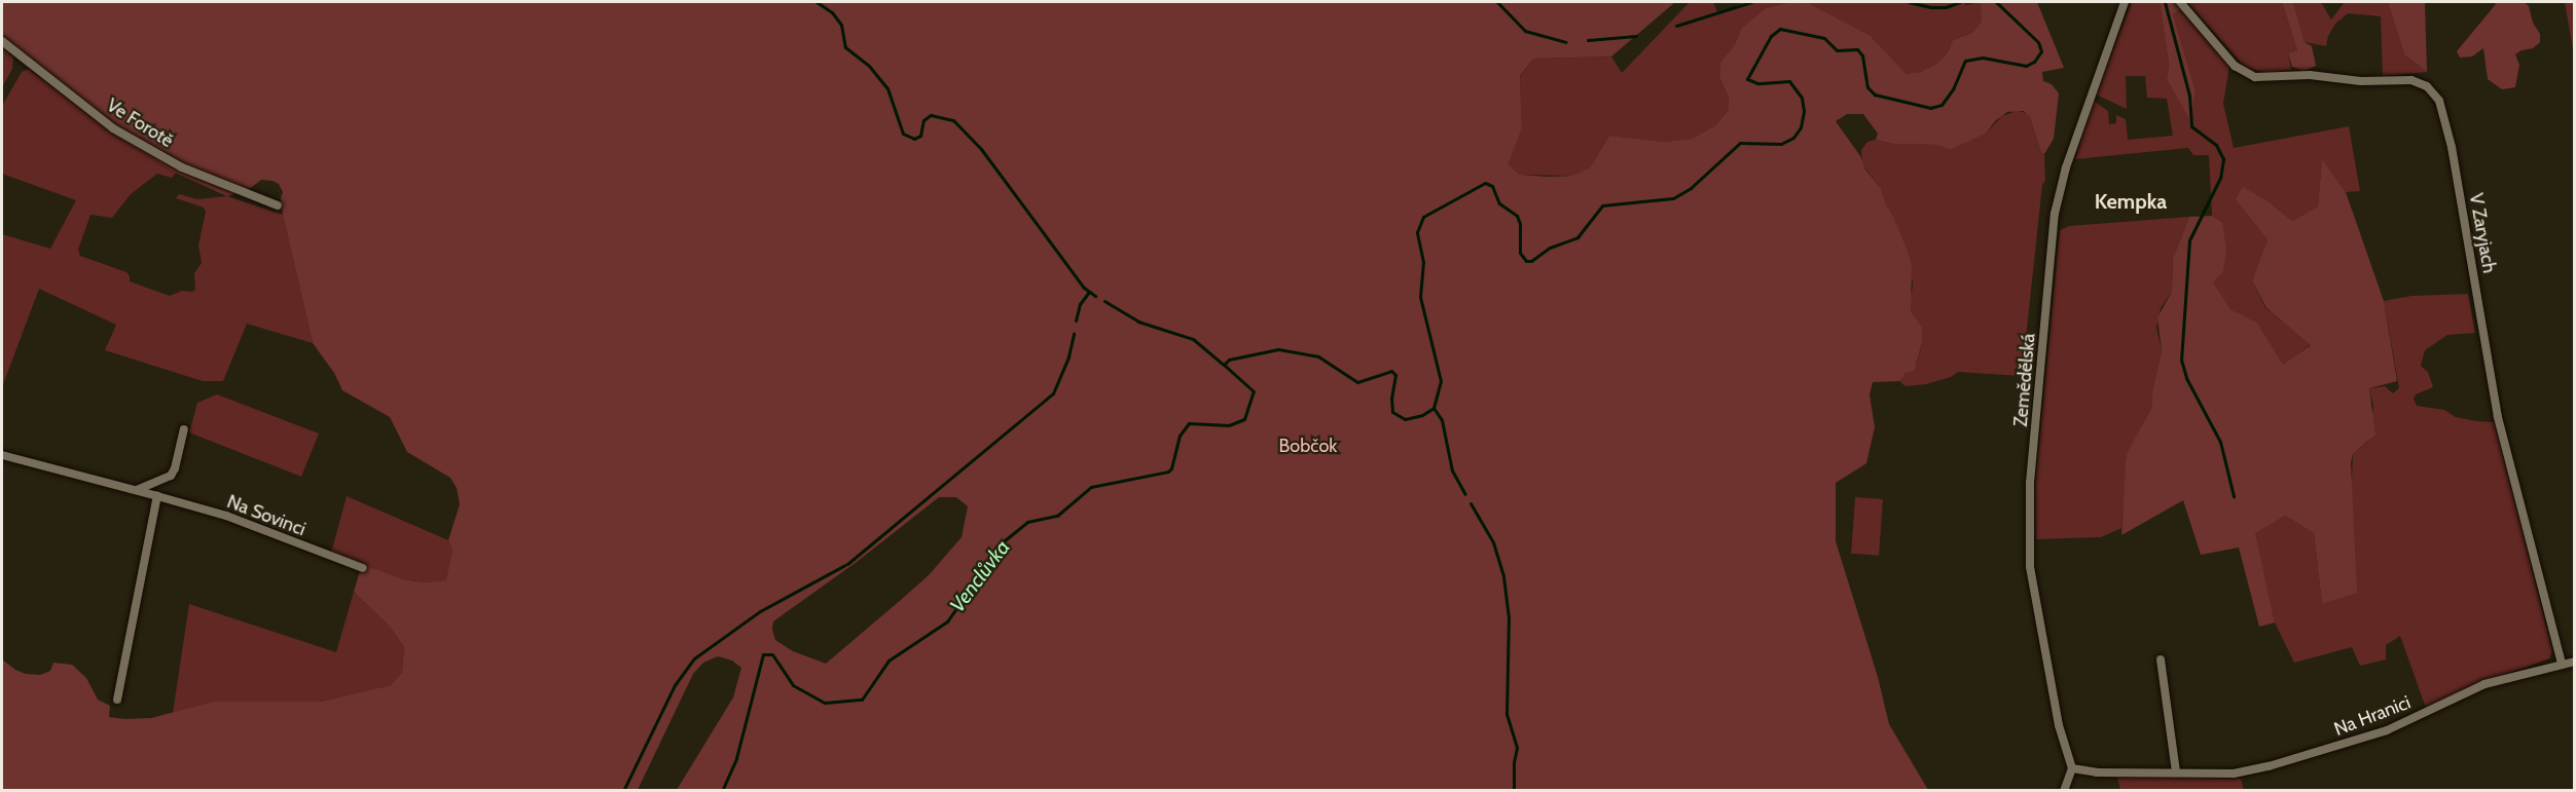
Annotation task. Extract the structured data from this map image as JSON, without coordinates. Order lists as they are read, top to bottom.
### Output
{
  "streets": {
    "street": [
      "Ve Forotě",
      "V Zaryjach",
      "Zemědělská",
      "Na Sovinci",
      "Na Hranici"
    ]
  },
  "crossings": [
    ["V Zaryjach", "Na Hranici"],
    ["Zemědělská", "Na Hranici"]
  ],
  "districts": ["Kempka"],
  "water": ["Venclůvka"],
  "parks": ["Bobčok"]
}
